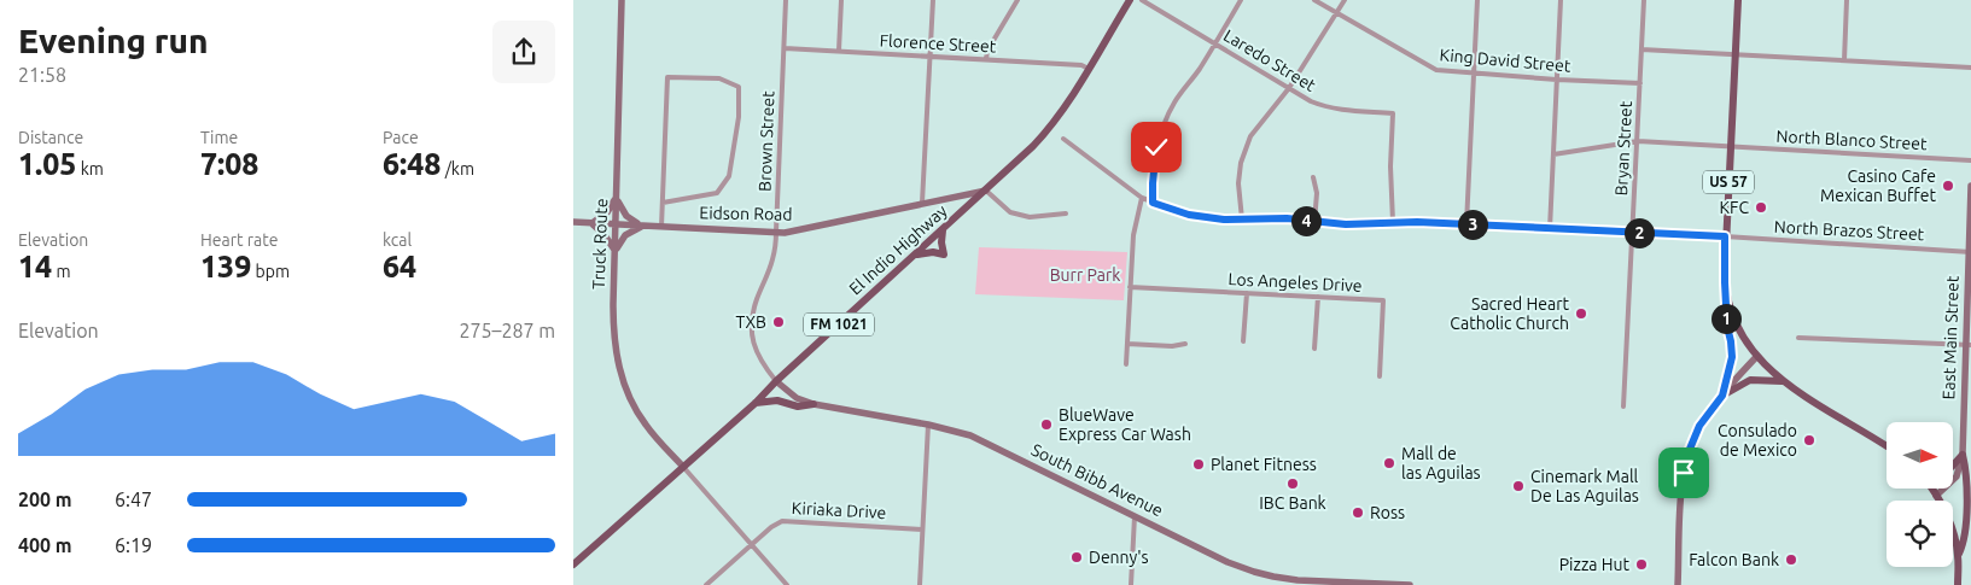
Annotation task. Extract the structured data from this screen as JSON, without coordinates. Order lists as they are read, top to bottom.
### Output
{
  "streets": {
    "main road": ["US 57", "El Indio Highway", "FM 1021"],
    "street": [
      "Florence Street",
      "Laredo Street",
      "King David Street",
      "North Blanco Street",
      "Brown Street",
      "Bryan Street",
      "Eidson Road",
      "North Brazos Street",
      "Truck Route",
      "Los Angeles Drive",
      "East Main Street",
      "South Bibb Avenue",
      "Kiriaka Drive"
    ]
  },
  "crossings": [
    ["Florence Street", "Brown Street"],
    ["Florence Street", "El Indio Highway"],
    ["Laredo Street", "North Brazos Street"],
    ["King David Street", "Bryan Street"],
    ["North Blanco Street", "Bryan Street"],
    ["North Blanco Street", "US 57"],
    ["Brown Street", "Eidson Road"],
    ["Brown Street", "El Indio Highway"],
    ["Brown Street", "South Bibb Avenue"],
    ["Bryan Street", "North Brazos Street"],
    ["US 57", "North Brazos Street"],
    ["Eidson Road", "Truck Route"],
    ["Eidson Road", "El Indio Highway"],
    ["North Brazos Street", "East Main Street"],
    ["Truck Route", "El Indio Highway"],
    ["El Indio Highway", "South Bibb Avenue"]
  ],
  "parks": ["Burr Park"],
  "places": [
    "Casino Cafe Mexican Buffet",
    "KFC",
    "Sacred Heart Catholic Church",
    "TXB",
    "BlueWave Express Car Wash",
    "Consulado de Mexico",
    "Mall de las Aguilas",
    "Planet Fitness",
    "IBC Bank",
    "Cinemark Mall De Las Aguilas",
    "Ross",
    "Denny's",
    "Falcon Bank",
    "Pizza Hut"
  ],
  "north": "right",
  "page": {
    "heading": ["Evening run", "21:58"],
    "stats": [
      ["Distance", "1.05 km"],
      ["Time", "7:08"],
      ["Pace", "6:48 /km"],
      ["Elevation", "14 m"],
      ["Heart rate", "139 bpm"],
      ["kcal", "64"]
    ],
    "pins": [
      "4",
      "3",
      "2",
      "1"
    ],
    "chart": ["Elevation", "275–287 m"],
    "list": [
      {
        "name": "200 m",
        "note": "6:47"
      },
      {
        "name": "400 m",
        "note": "6:19"
      }
    ]
  }
}
